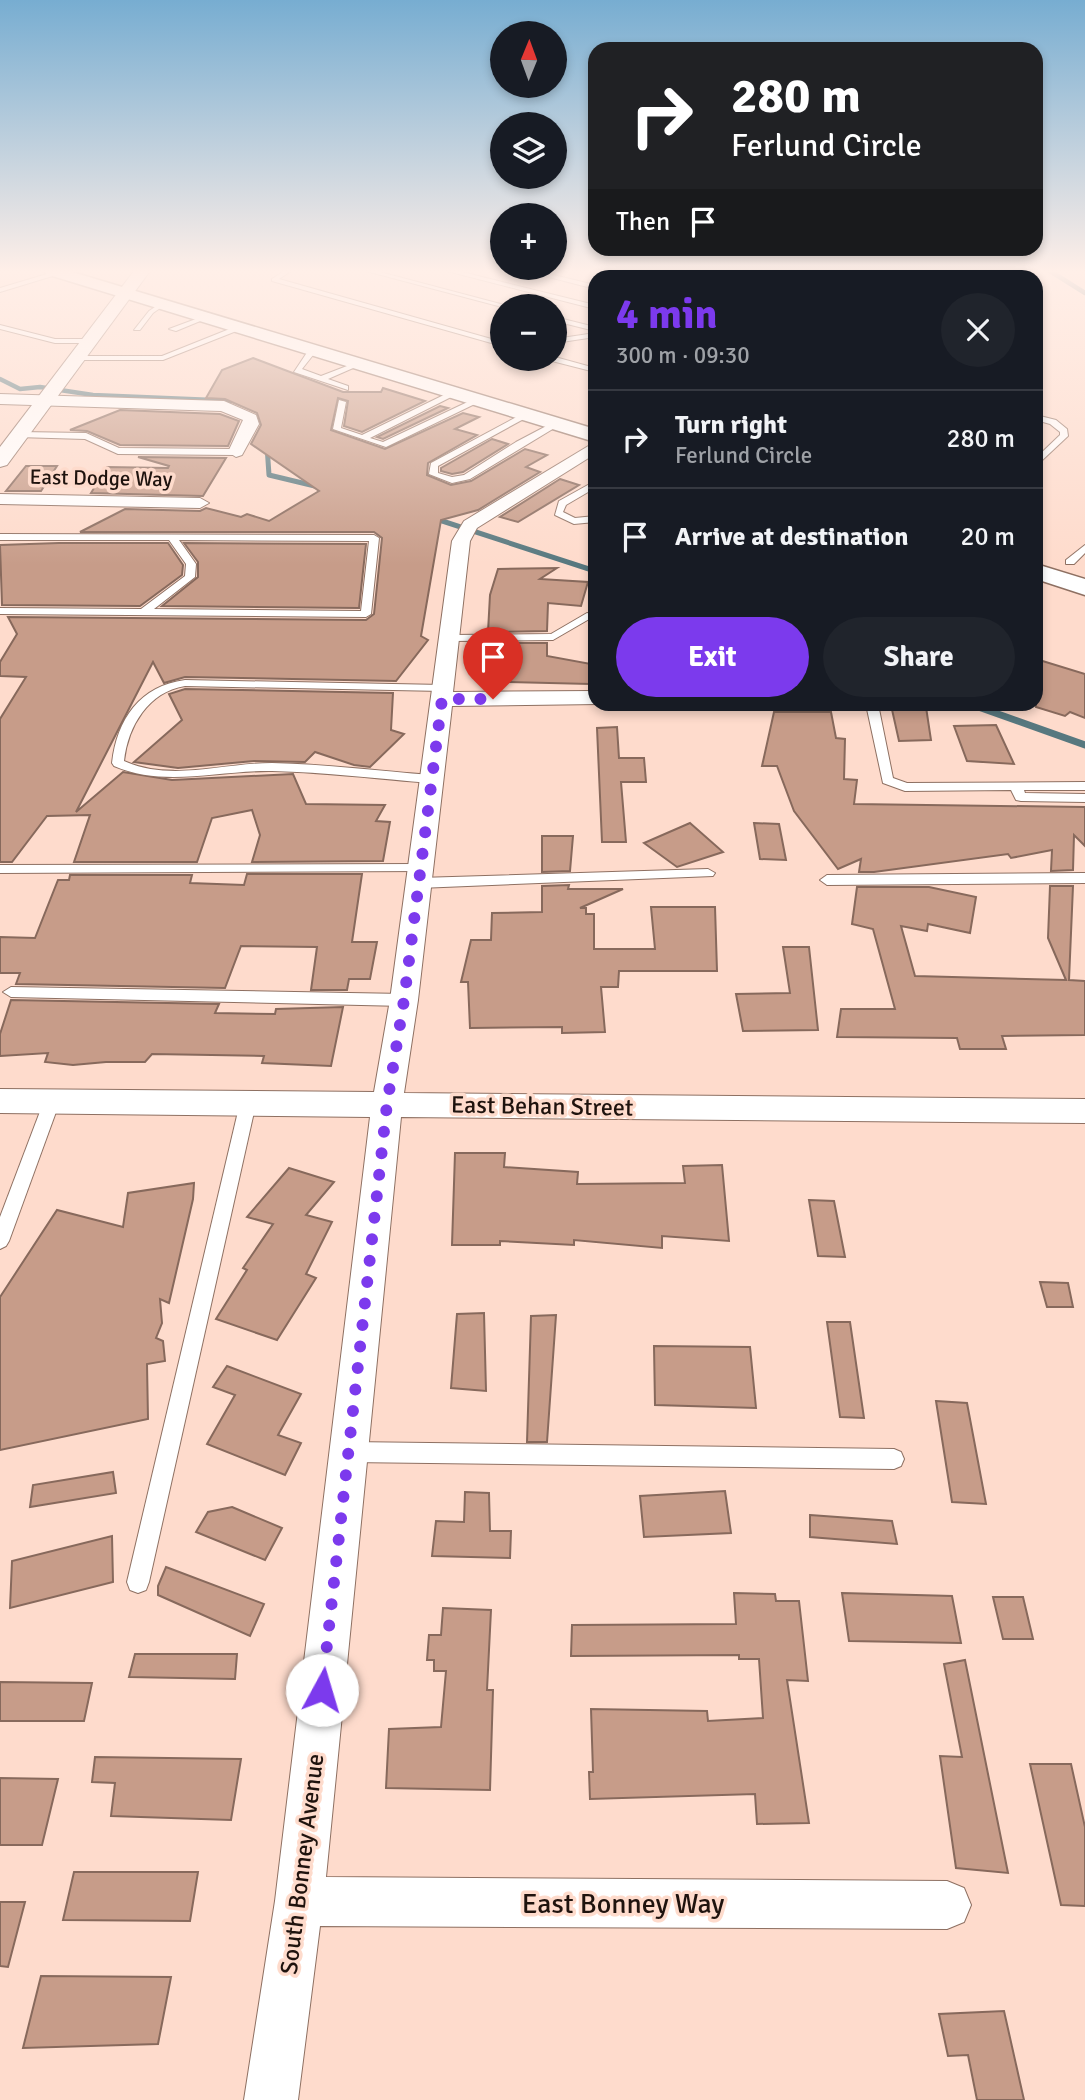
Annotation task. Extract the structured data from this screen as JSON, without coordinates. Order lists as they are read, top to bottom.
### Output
{
  "streets": {
    "street": [
      "East Dodge Way",
      "East Behan Street",
      "South Bonney Avenue",
      "East Bonney Way"
    ]
  },
  "crossings": [
    ["East Behan Street", "South Bonney Avenue"],
    ["South Bonney Avenue", "East Bonney Way"]
  ],
  "north": "top",
  "page": {
    "map_buttons": ["+", "−"],
    "turn": ["280 m", "Ferlund Circle"],
    "then": "Then",
    "heading": ["4 min", "300 m · 09:30"],
    "list": [
      {
        "name": "Turn right",
        "note": "Ferlund Circle",
        "value": "280 m"
      },
      {
        "name": "Arrive at destination",
        "value": "20 m"
      }
    ],
    "buttons": ["Exit", "Share"]
  }
}
